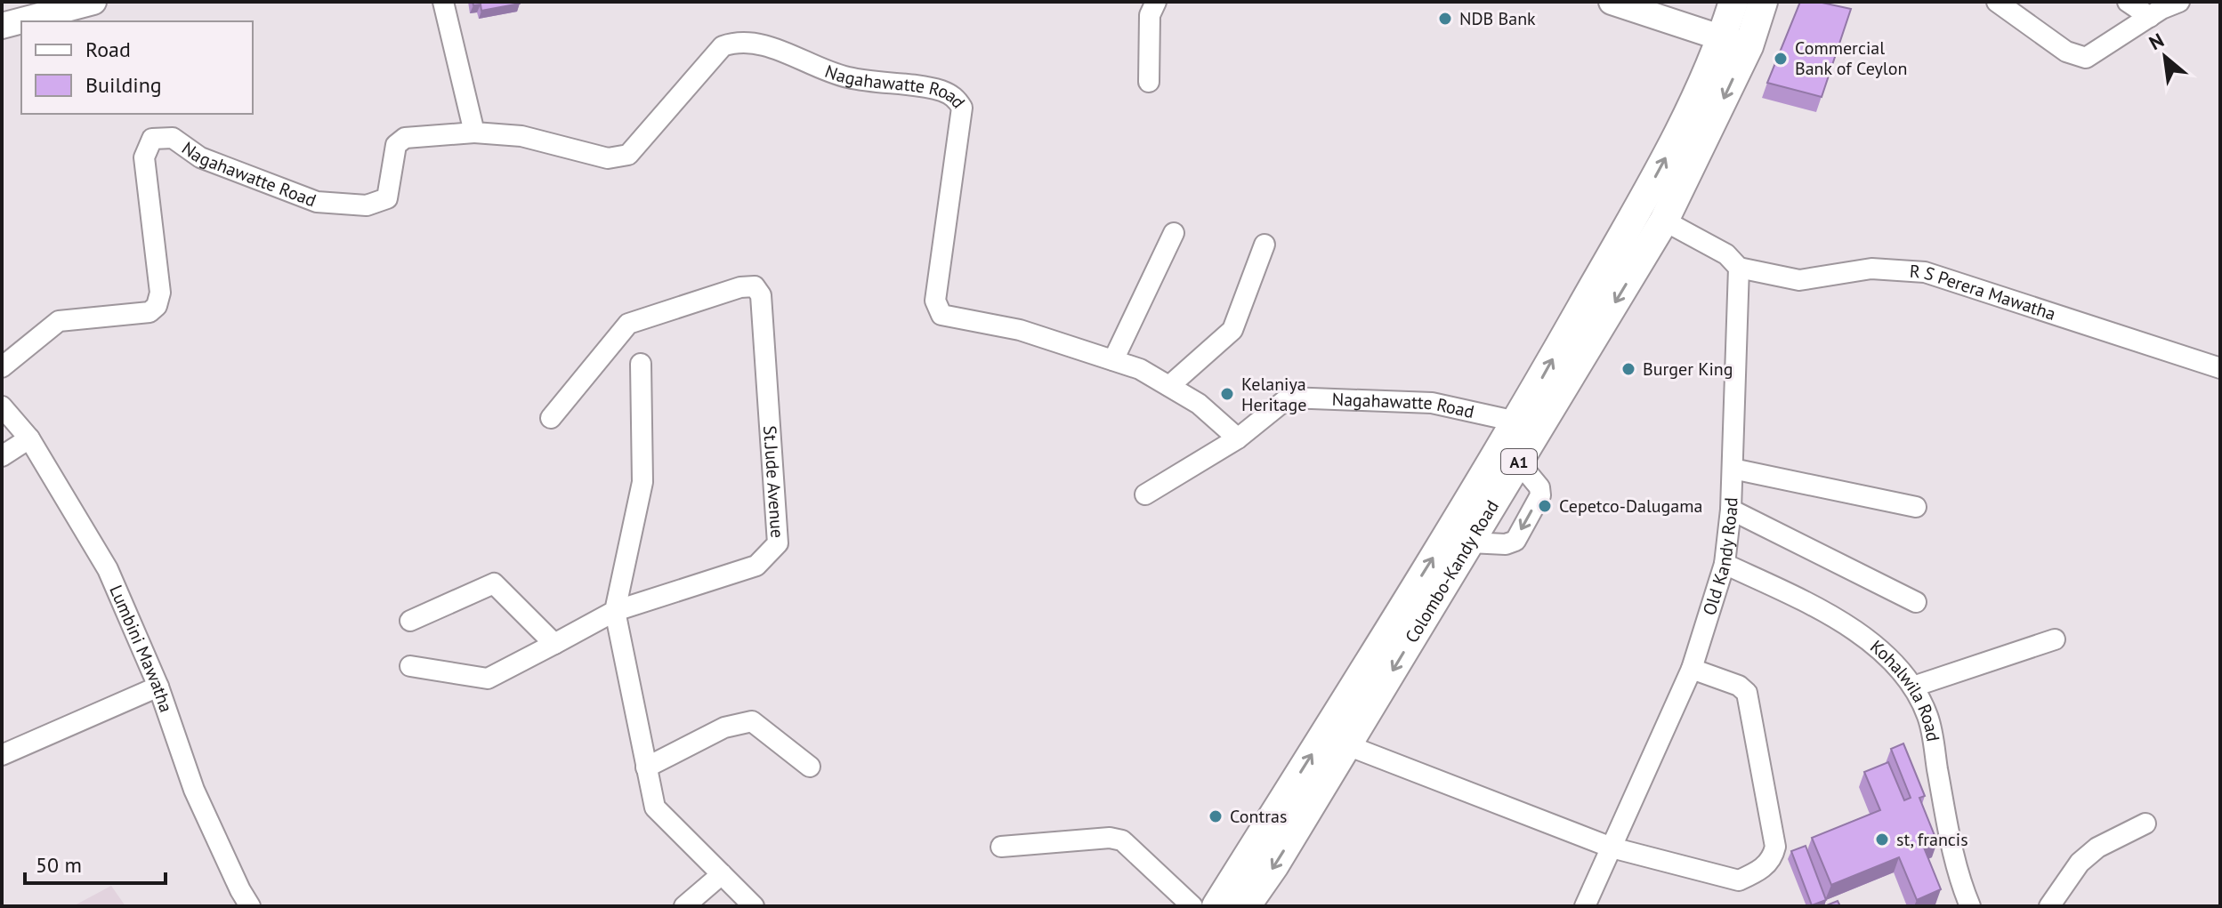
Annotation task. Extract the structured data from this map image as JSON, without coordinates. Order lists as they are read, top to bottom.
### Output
{
  "streets": {
    "highway": ["A1", "Colombo-Kandy Road"],
    "street": [
      "Nagahawatte Road",
      "R S Perera Mawatha",
      "St.Jude Avenue",
      "Old Kandy Road",
      "Lumbini Mawatha",
      "Kohalwila Road"
    ]
  },
  "crossings": [
    ["Nagahawatte Road", "Colombo-Kandy Road"],
    ["R S Perera Mawatha", "Old Kandy Road"],
    ["Old Kandy Road", "Kohalwila Road"]
  ],
  "places": [
    "NDB Bank",
    "Commercial Bank of Ceylon",
    "Burger King",
    "Kelaniya Heritage",
    "Cepetco-Dalugama",
    "Contras",
    "st, francis"
  ],
  "legend": ["Road", "Building"],
  "scale_bar": "50 m",
  "north": "top left"
}
